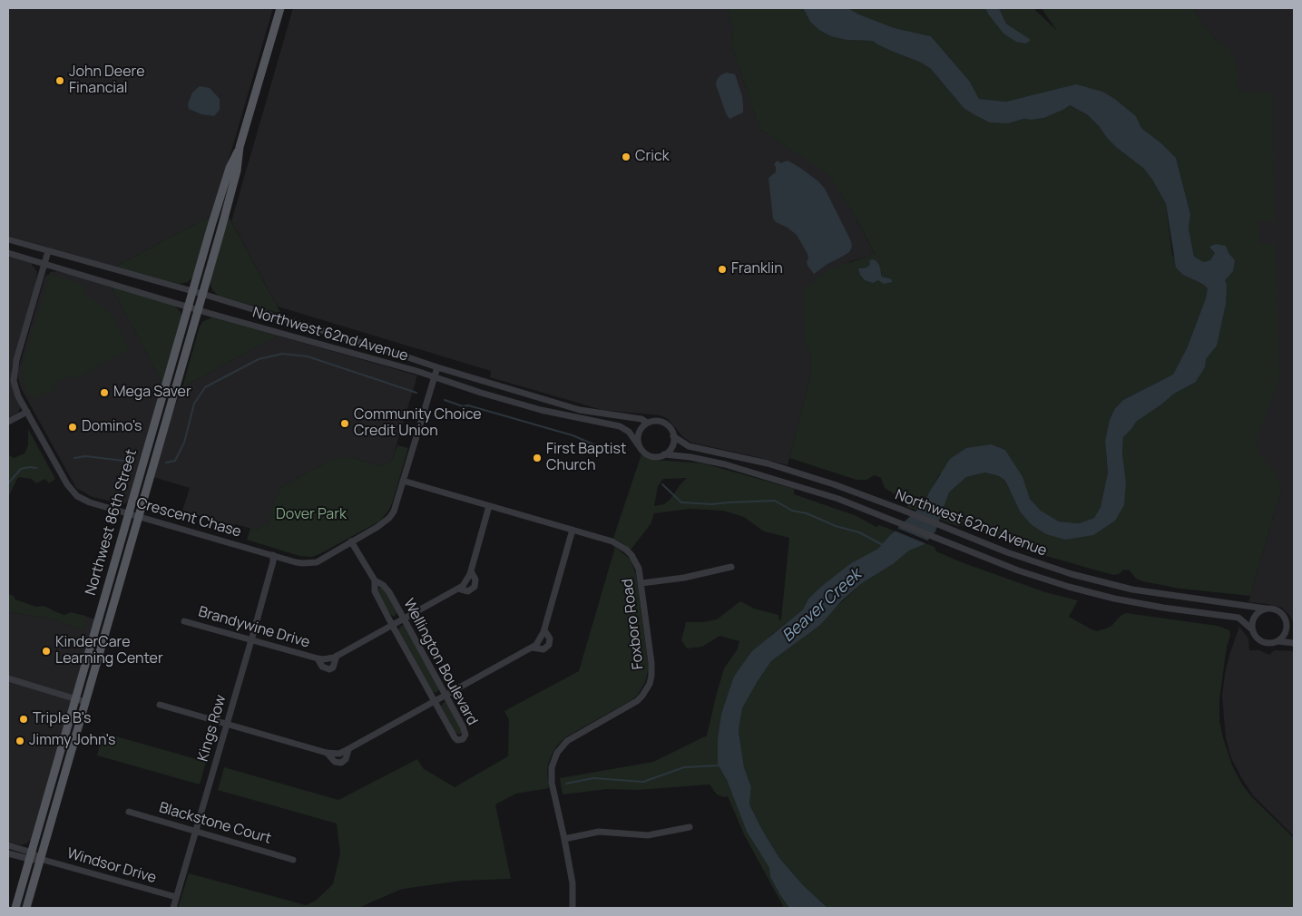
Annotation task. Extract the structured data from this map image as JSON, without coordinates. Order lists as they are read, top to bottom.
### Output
{
  "streets": {
    "main road": ["Northwest 86th Street"],
    "street": [
      "Northwest 62nd Avenue",
      "Crescent Chase",
      "Foxboro Road",
      "Brandywine Drive",
      "Wellington Boulevard",
      "Kings Row",
      "Blackstone Court",
      "Windsor Drive"
    ]
  },
  "crossings": [
    ["Northwest 62nd Avenue", "Crescent Chase"],
    ["Northwest 62nd Avenue", "Northwest 86th Street"],
    ["Crescent Chase", "Northwest 86th Street"],
    ["Crescent Chase", "Foxboro Road"],
    ["Crescent Chase", "Wellington Boulevard"],
    ["Crescent Chase", "Kings Row"],
    ["Northwest 86th Street", "Windsor Drive"],
    ["Foxboro Road", "Brandywine Drive"],
    ["Brandywine Drive", "Wellington Boulevard"],
    ["Brandywine Drive", "Kings Row"],
    ["Kings Row", "Blackstone Court"],
    ["Kings Row", "Windsor Drive"]
  ],
  "water": ["Beaver Creek"],
  "parks": ["Dover Park"],
  "places": [
    "John Deere Financial",
    "Crick",
    "Franklin",
    "Mega Saver",
    "Community Choice Credit Union",
    "Domino's",
    "First Baptist Church",
    "KinderCare Learning Center",
    "Triple B's",
    "Jimmy John's"
  ]
}
